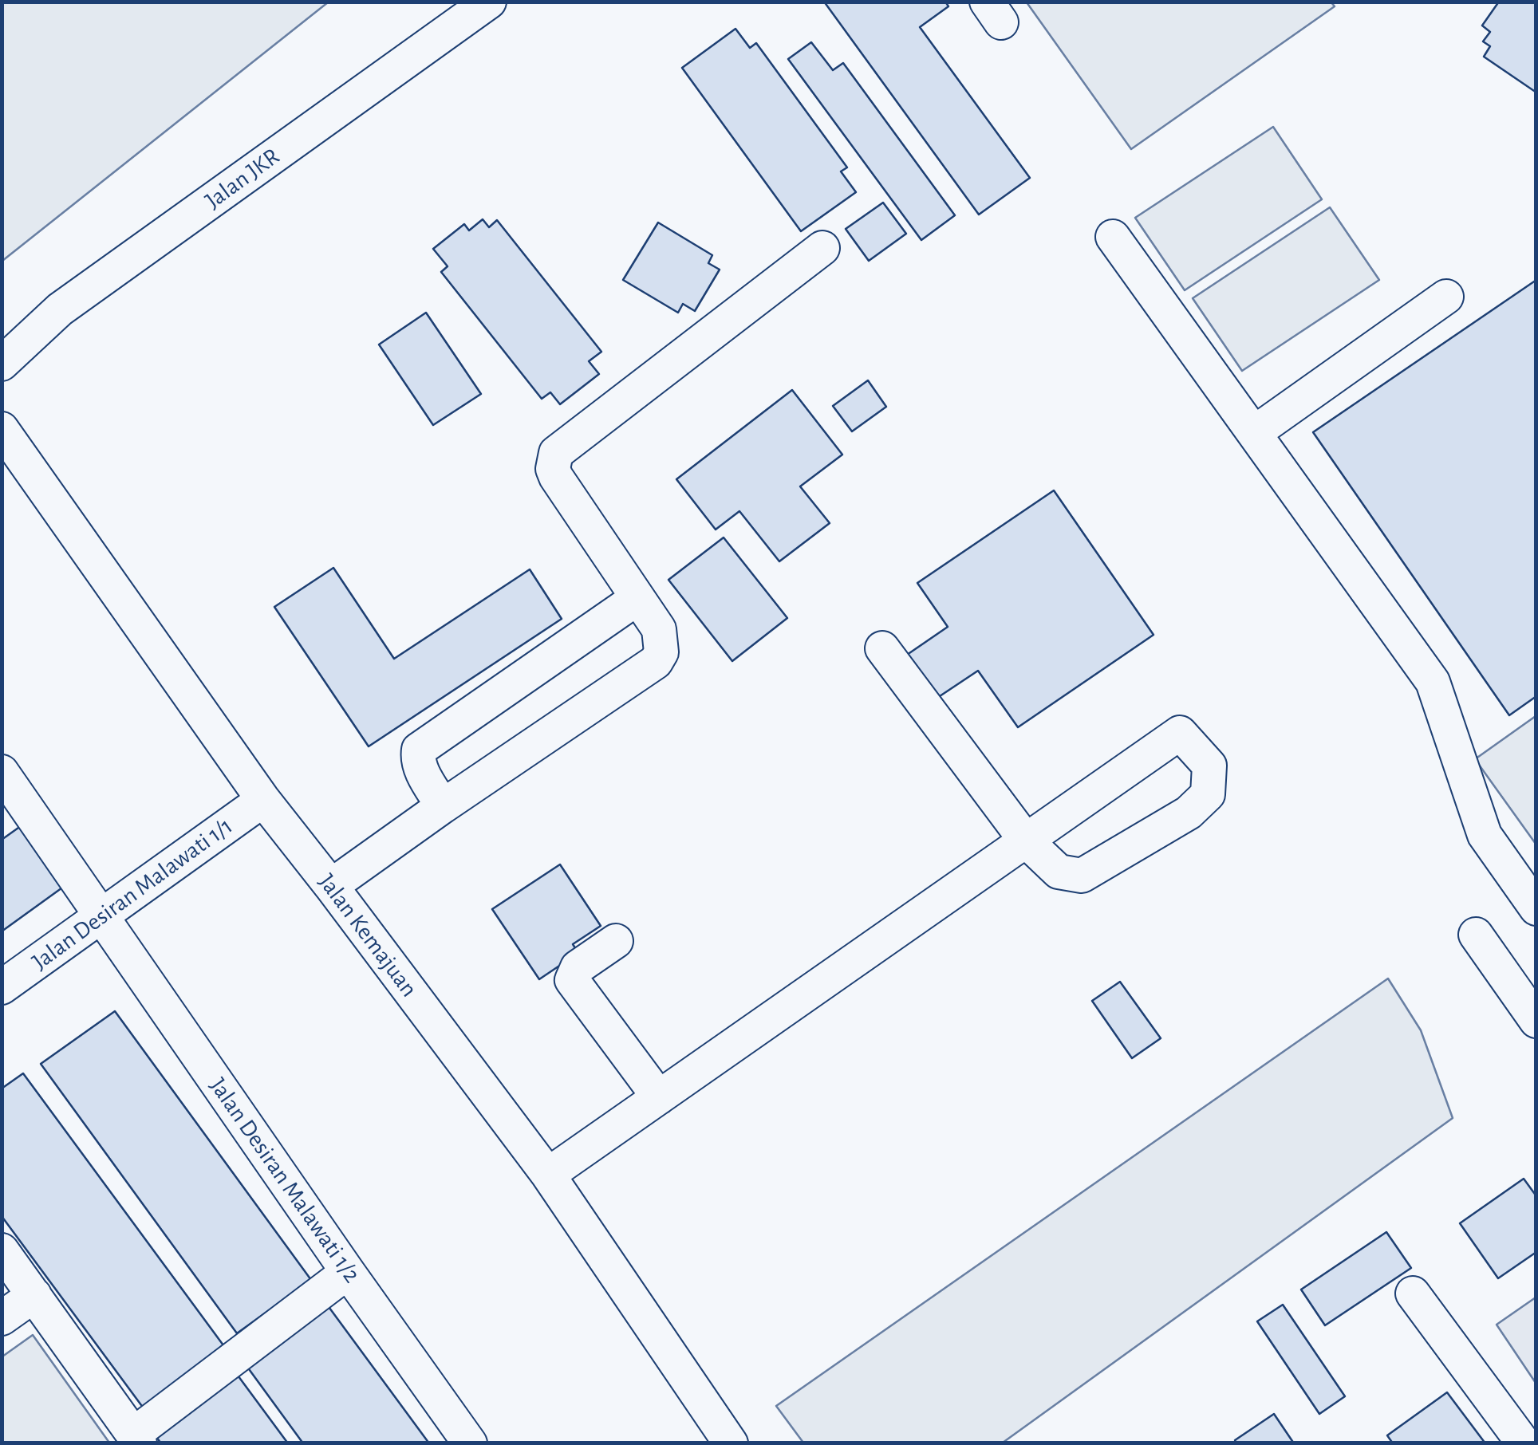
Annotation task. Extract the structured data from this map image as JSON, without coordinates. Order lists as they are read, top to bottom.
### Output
{
  "streets": {
    "street": [
      "Jalan JKR",
      "Jalan Desiran Malawati 1/1",
      "Jalan Kemajuan",
      "Jalan Desiran Malawati 1/2"
    ]
  },
  "crossings": [
    ["Jalan Desiran Malawati 1/1", "Jalan Kemajuan"],
    ["Jalan Desiran Malawati 1/1", "Jalan Desiran Malawati 1/2"]
  ]
}
